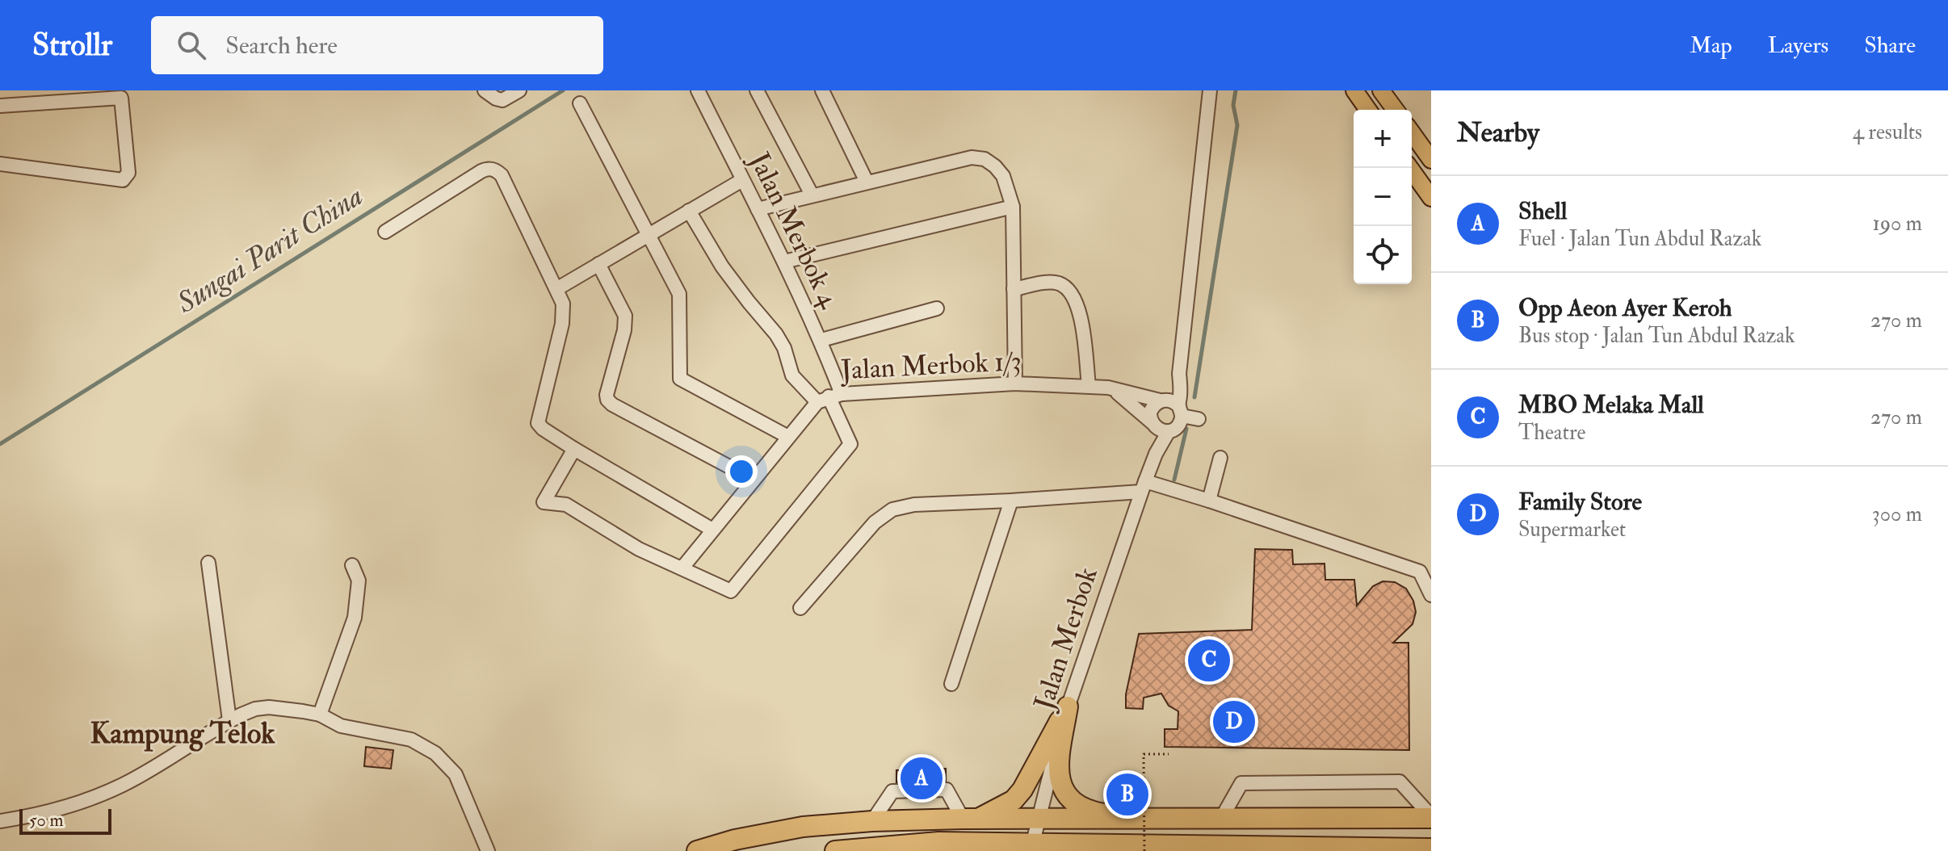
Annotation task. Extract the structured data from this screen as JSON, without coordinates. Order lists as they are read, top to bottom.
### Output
{
  "streets": {
    "street": ["Jalan Merbok 4", "Jalan Merbok 1/3", "Jalan Merbok"]
  },
  "crossings": [
    ["Jalan Merbok 4", "Jalan Merbok 1/3"],
    ["Jalan Merbok 1/3", "Jalan Merbok"]
  ],
  "districts": ["Kampung Telok"],
  "water": ["Sungai Parit China"],
  "scale_bar": "50 m",
  "page": {
    "header": "Strollr",
    "search": "Search here",
    "nav": ["Map", "Layers", "Share"],
    "heading": ["Nearby", "4 results"],
    "map_buttons": ["+", "−"],
    "list": [
      {
        "mark": "A",
        "name": "Shell",
        "note": "Fuel · Jalan Tun Abdul Razak",
        "value": "190 m"
      },
      {
        "mark": "B",
        "name": "Opp Aeon Ayer Keroh",
        "note": "Bus stop · Jalan Tun Abdul Razak",
        "value": "270 m"
      },
      {
        "mark": "C",
        "name": "MBO Melaka Mall",
        "note": "Theatre",
        "value": "270 m"
      },
      {
        "mark": "D",
        "name": "Family Store",
        "note": "Supermarket",
        "value": "300 m"
      }
    ],
    "pins": [
      "C",
      "D",
      "A",
      "B"
    ],
    "scale": "50 m"
  }
}
